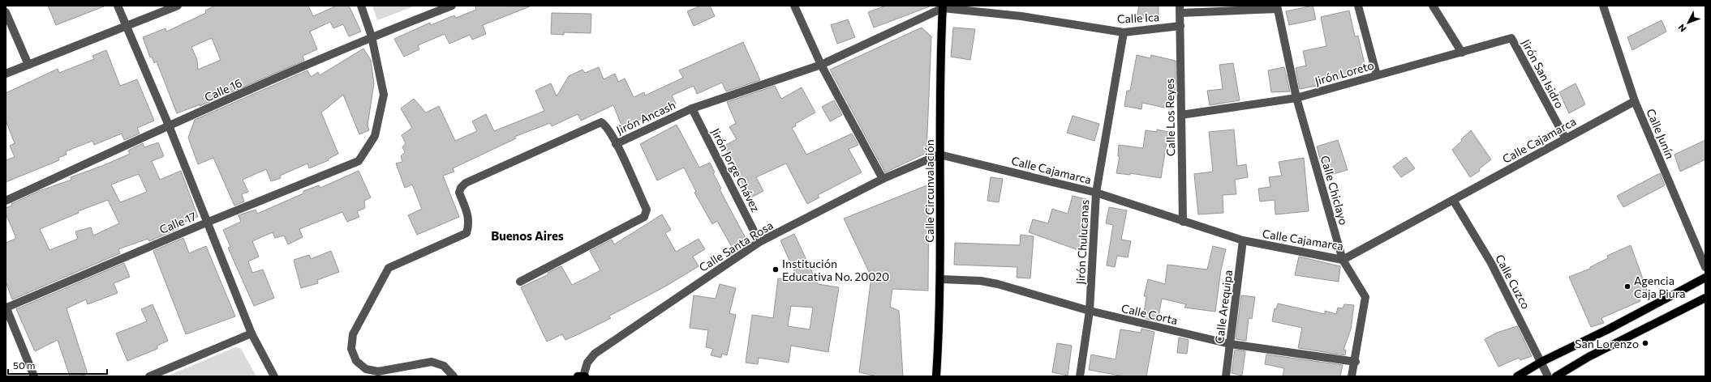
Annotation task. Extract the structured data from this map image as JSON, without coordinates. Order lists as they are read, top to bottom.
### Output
{
  "streets": {
    "main road": ["Calle Circunvalación"],
    "street": [
      "Calle Ica",
      "Jirón Loreto",
      "Jirón San Isidro",
      "Calle 16",
      "Jirón Ancash",
      "Calle Los Reyes",
      "Calle Junín",
      "Calle Cajamarca",
      "Jirón Jorge Chávez",
      "Calle Chiclayo",
      "Calle 17",
      "Jirón Chulucanas",
      "Calle Santa Rosa",
      "Calle Cuzco",
      "Calle Arequipa",
      "Calle Corta"
    ]
  },
  "crossings": [
    ["Calle Ica", "Jirón Ancash"],
    ["Calle Ica", "Calle Los Reyes"],
    ["Calle Ica", "Calle Circunvalación"],
    ["Calle Ica", "Jirón Chulucanas"],
    ["Jirón Loreto", "Jirón San Isidro"],
    ["Jirón Loreto", "Calle Los Reyes"],
    ["Jirón Loreto", "Calle Chiclayo"],
    ["Jirón San Isidro", "Calle Cajamarca"],
    ["Calle 16", "Calle 17"],
    ["Jirón Ancash", "Jirón Jorge Chávez"],
    ["Jirón Ancash", "Calle Circunvalación"],
    ["Calle Los Reyes", "Calle Cajamarca"],
    ["Calle Junín", "Calle Cajamarca"],
    ["Calle Cajamarca", "Calle Chiclayo"],
    ["Calle Cajamarca", "Calle Circunvalación"],
    ["Calle Cajamarca", "Jirón Chulucanas"],
    ["Calle Cajamarca", "Calle Santa Rosa"],
    ["Calle Cajamarca", "Calle Cuzco"],
    ["Calle Cajamarca", "Calle Arequipa"],
    ["Jirón Jorge Chávez", "Calle Santa Rosa"],
    ["Calle Chiclayo", "Calle Corta"],
    ["Calle Circunvalación", "Calle Santa Rosa"],
    ["Calle Circunvalación", "Calle Corta"],
    ["Jirón Chulucanas", "Calle Corta"],
    ["Calle Arequipa", "Calle Corta"]
  ],
  "districts": ["Buenos Aires"],
  "places": ["Institución Educativa No. 20020", "Agencia Caja Piura", "San Lorenzo"],
  "scale_bar": "50 m",
  "north": "bottom left"
}
